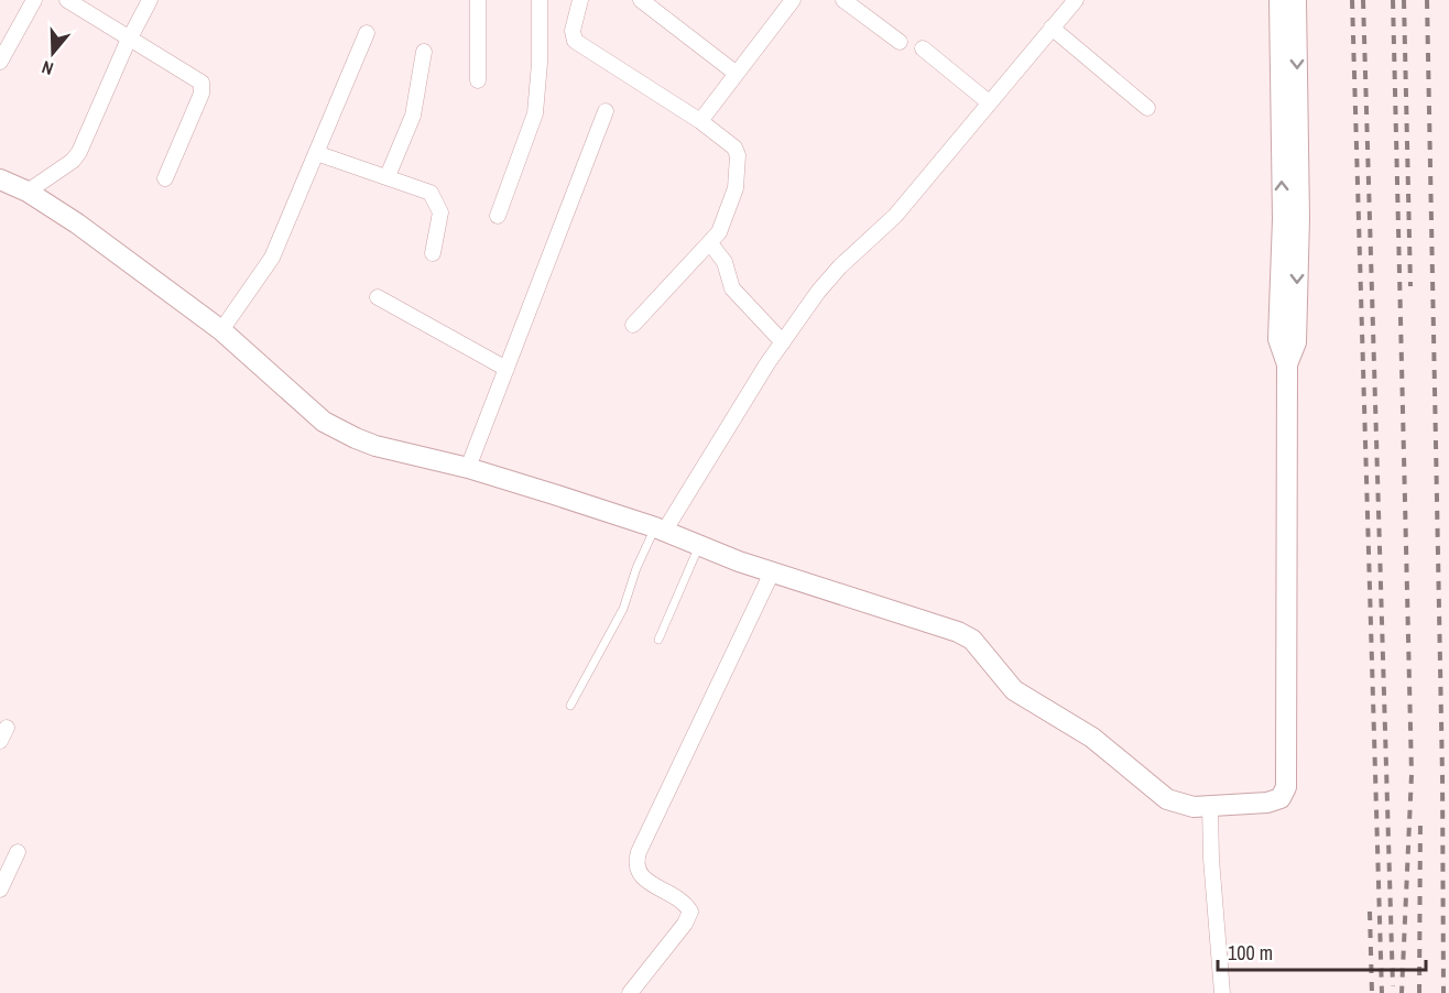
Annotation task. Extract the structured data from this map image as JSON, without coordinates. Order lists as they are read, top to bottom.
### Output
{
  "scale_bar": "100 m",
  "north": "bottom"
}
